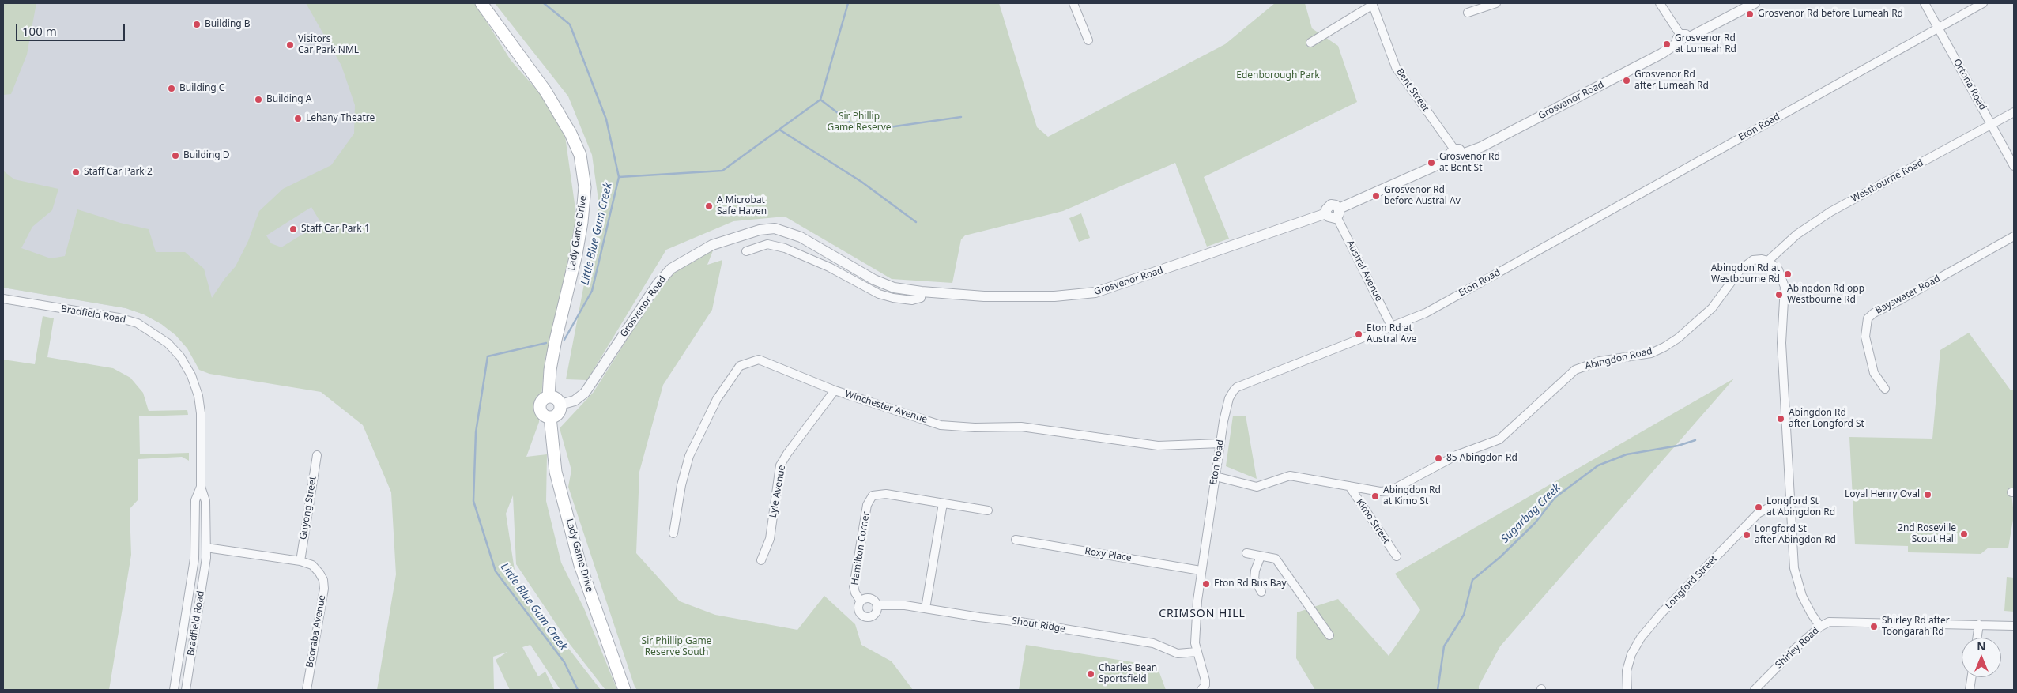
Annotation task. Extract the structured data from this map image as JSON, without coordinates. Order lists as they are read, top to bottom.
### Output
{
  "streets": {
    "main road": ["Lady Game Drive"],
    "street": [
      "Ortona Road",
      "Bent Street",
      "Grosvenor Road",
      "Eton Road",
      "Westbourne Road",
      "Austral Avenue",
      "Bayswater Road",
      "Bradfield Road",
      "Abingdon Road",
      "Winchester Avenue",
      "Lyle Avenue",
      "Guyong Street",
      "Kimo Street",
      "Hamilton Corner",
      "Roxy Place",
      "Longford Street",
      "Shout Ridge",
      "Booraba Avenue",
      "Shirley Road"
    ]
  },
  "crossings": [
    ["Ortona Road", "Eton Road"],
    ["Ortona Road", "Westbourne Road"],
    ["Bent Street", "Grosvenor Road"],
    ["Grosvenor Road", "Lady Game Drive"],
    ["Grosvenor Road", "Austral Avenue"],
    ["Eton Road", "Austral Avenue"],
    ["Eton Road", "Abingdon Road"],
    ["Eton Road", "Winchester Avenue"],
    ["Eton Road", "Roxy Place"],
    ["Eton Road", "Shout Ridge"],
    ["Westbourne Road", "Abingdon Road"],
    ["Bradfield Road", "Booraba Avenue"],
    ["Abingdon Road", "Kimo Street"],
    ["Winchester Avenue", "Lyle Avenue"],
    ["Guyong Street", "Booraba Avenue"],
    ["Hamilton Corner", "Shout Ridge"]
  ],
  "districts": ["CRIMSON HILL"],
  "water": ["Little Blue Gum Creek", "Sugarbag Creek"],
  "parks": ["Edenborough Park", "Sir Phillip Game Reserve", "Sir Phillip Game Reserve South"],
  "places": [
    "Grosvenor Rd before Lumeah Rd",
    "Building B",
    "Grosvenor Rd at Lumeah Rd",
    "Visitors Car Park NML",
    "Grosvenor Rd after Lumeah Rd",
    "Building C",
    "Building A",
    "Lehany Theatre",
    "Building D",
    "Grosvenor Rd at Bent St",
    "Staff Car Park 2",
    "Grosvenor Rd before Austral Av",
    "A Microbat Safe Haven",
    "Staff Car Park 1",
    "Abingdon Rd at Westbourne Rd",
    "Abingdon Rd opp Westbourne Rd",
    "Eton Rd at Austral Ave",
    "Abingdon Rd after Longford St",
    "85 Abingdon Rd",
    "Loyal Henry Oval",
    "Abingdon Rd at Kimo St",
    "Longford St at Abingdon Rd",
    "2nd Roseville Scout Hall",
    "Longford St after Abingdon Rd",
    "Eton Rd Bus Bay",
    "Shirley Rd after Toongarah Rd",
    "Charles Bean Sportsfield"
  ],
  "scale_bar": "100 m",
  "north": "top"
}
